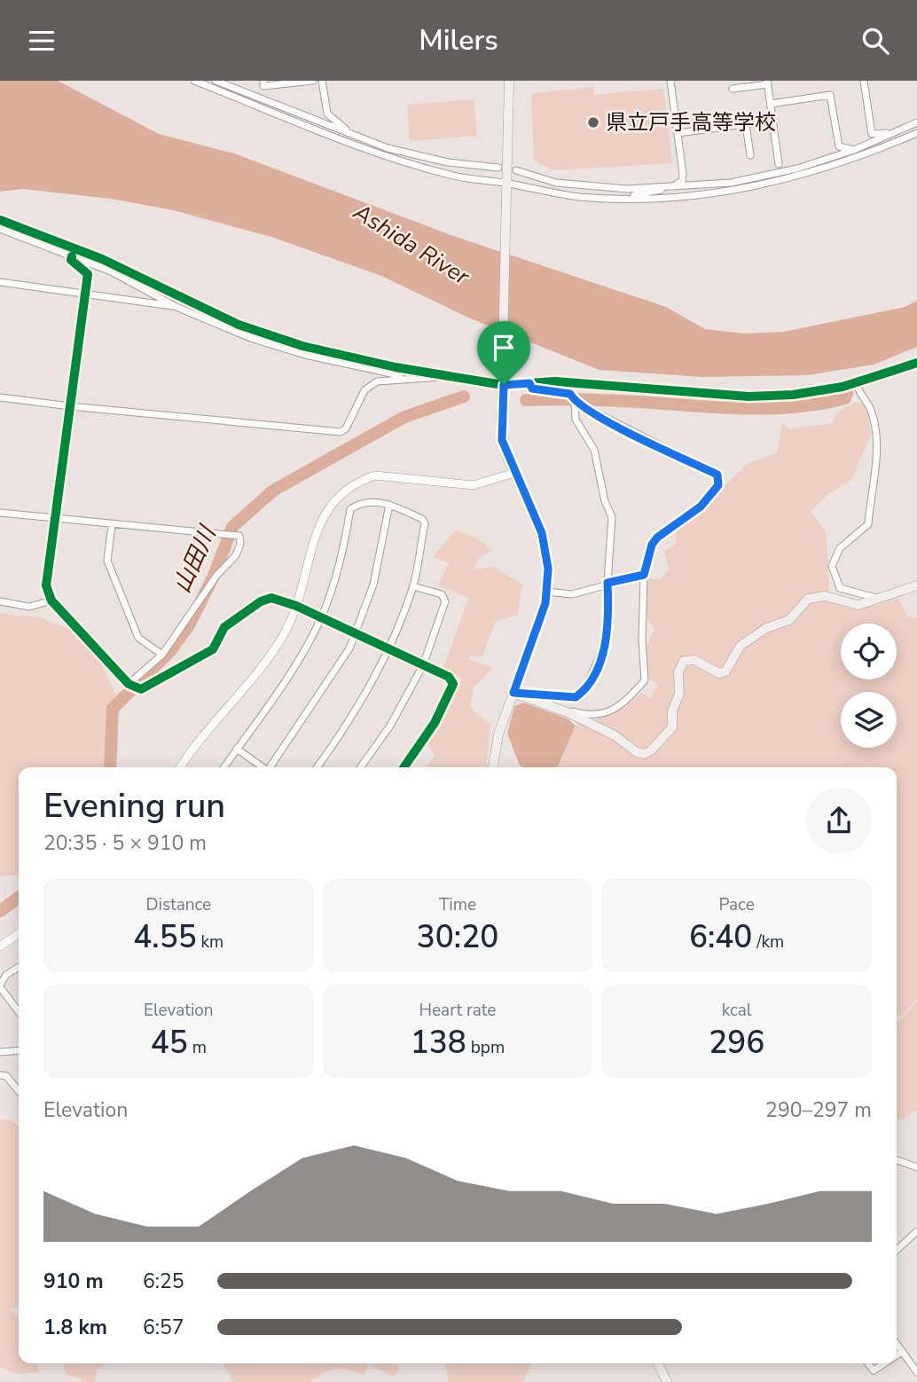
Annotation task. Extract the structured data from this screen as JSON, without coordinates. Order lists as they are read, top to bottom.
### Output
{
  "water": ["Ashida River", "山田川"],
  "places": ["県立戸手高等学校"],
  "page": {
    "header": "Milers",
    "heading": ["Evening run", "20:35 · 5 × 910 m"],
    "stats": [
      ["Distance", "4.55 km"],
      ["Time", "30:20"],
      ["Pace", "6:40 /km"],
      ["Elevation", "45 m"],
      ["Heart rate", "138 bpm"],
      ["kcal", "296"]
    ],
    "chart": ["Elevation", "290–297 m"],
    "list": [
      {
        "name": "910 m",
        "note": "6:25"
      },
      {
        "name": "1.8 km",
        "note": "6:57"
      }
    ]
  }
}
